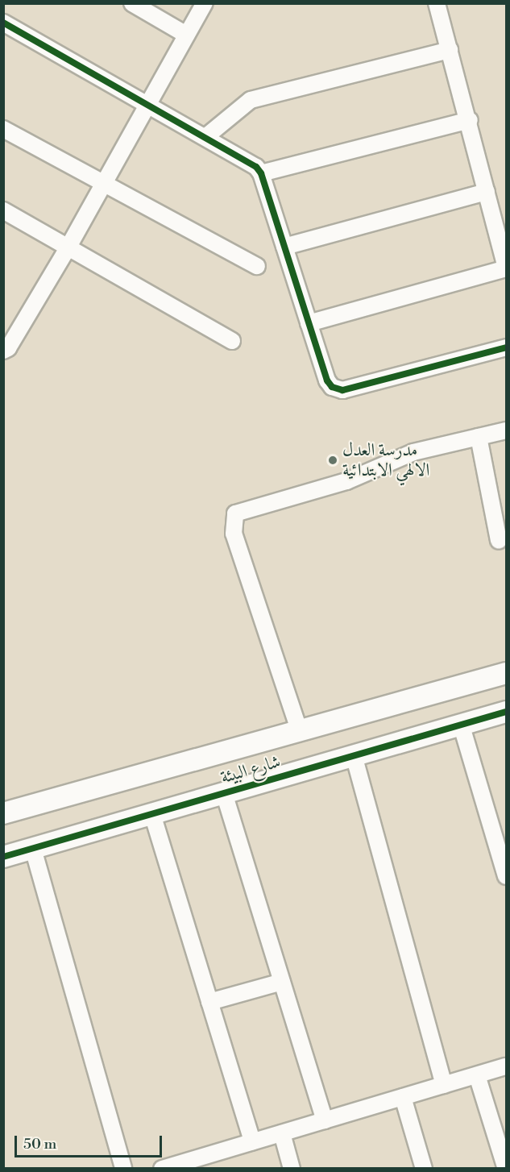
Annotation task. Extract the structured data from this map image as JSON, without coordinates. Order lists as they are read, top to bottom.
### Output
{
  "streets": {
    "street": ["شارع البيئة"]
  },
  "places": ["مدرسة العدل الالهي الابتدائية"],
  "scale_bar": "50 m"
}
